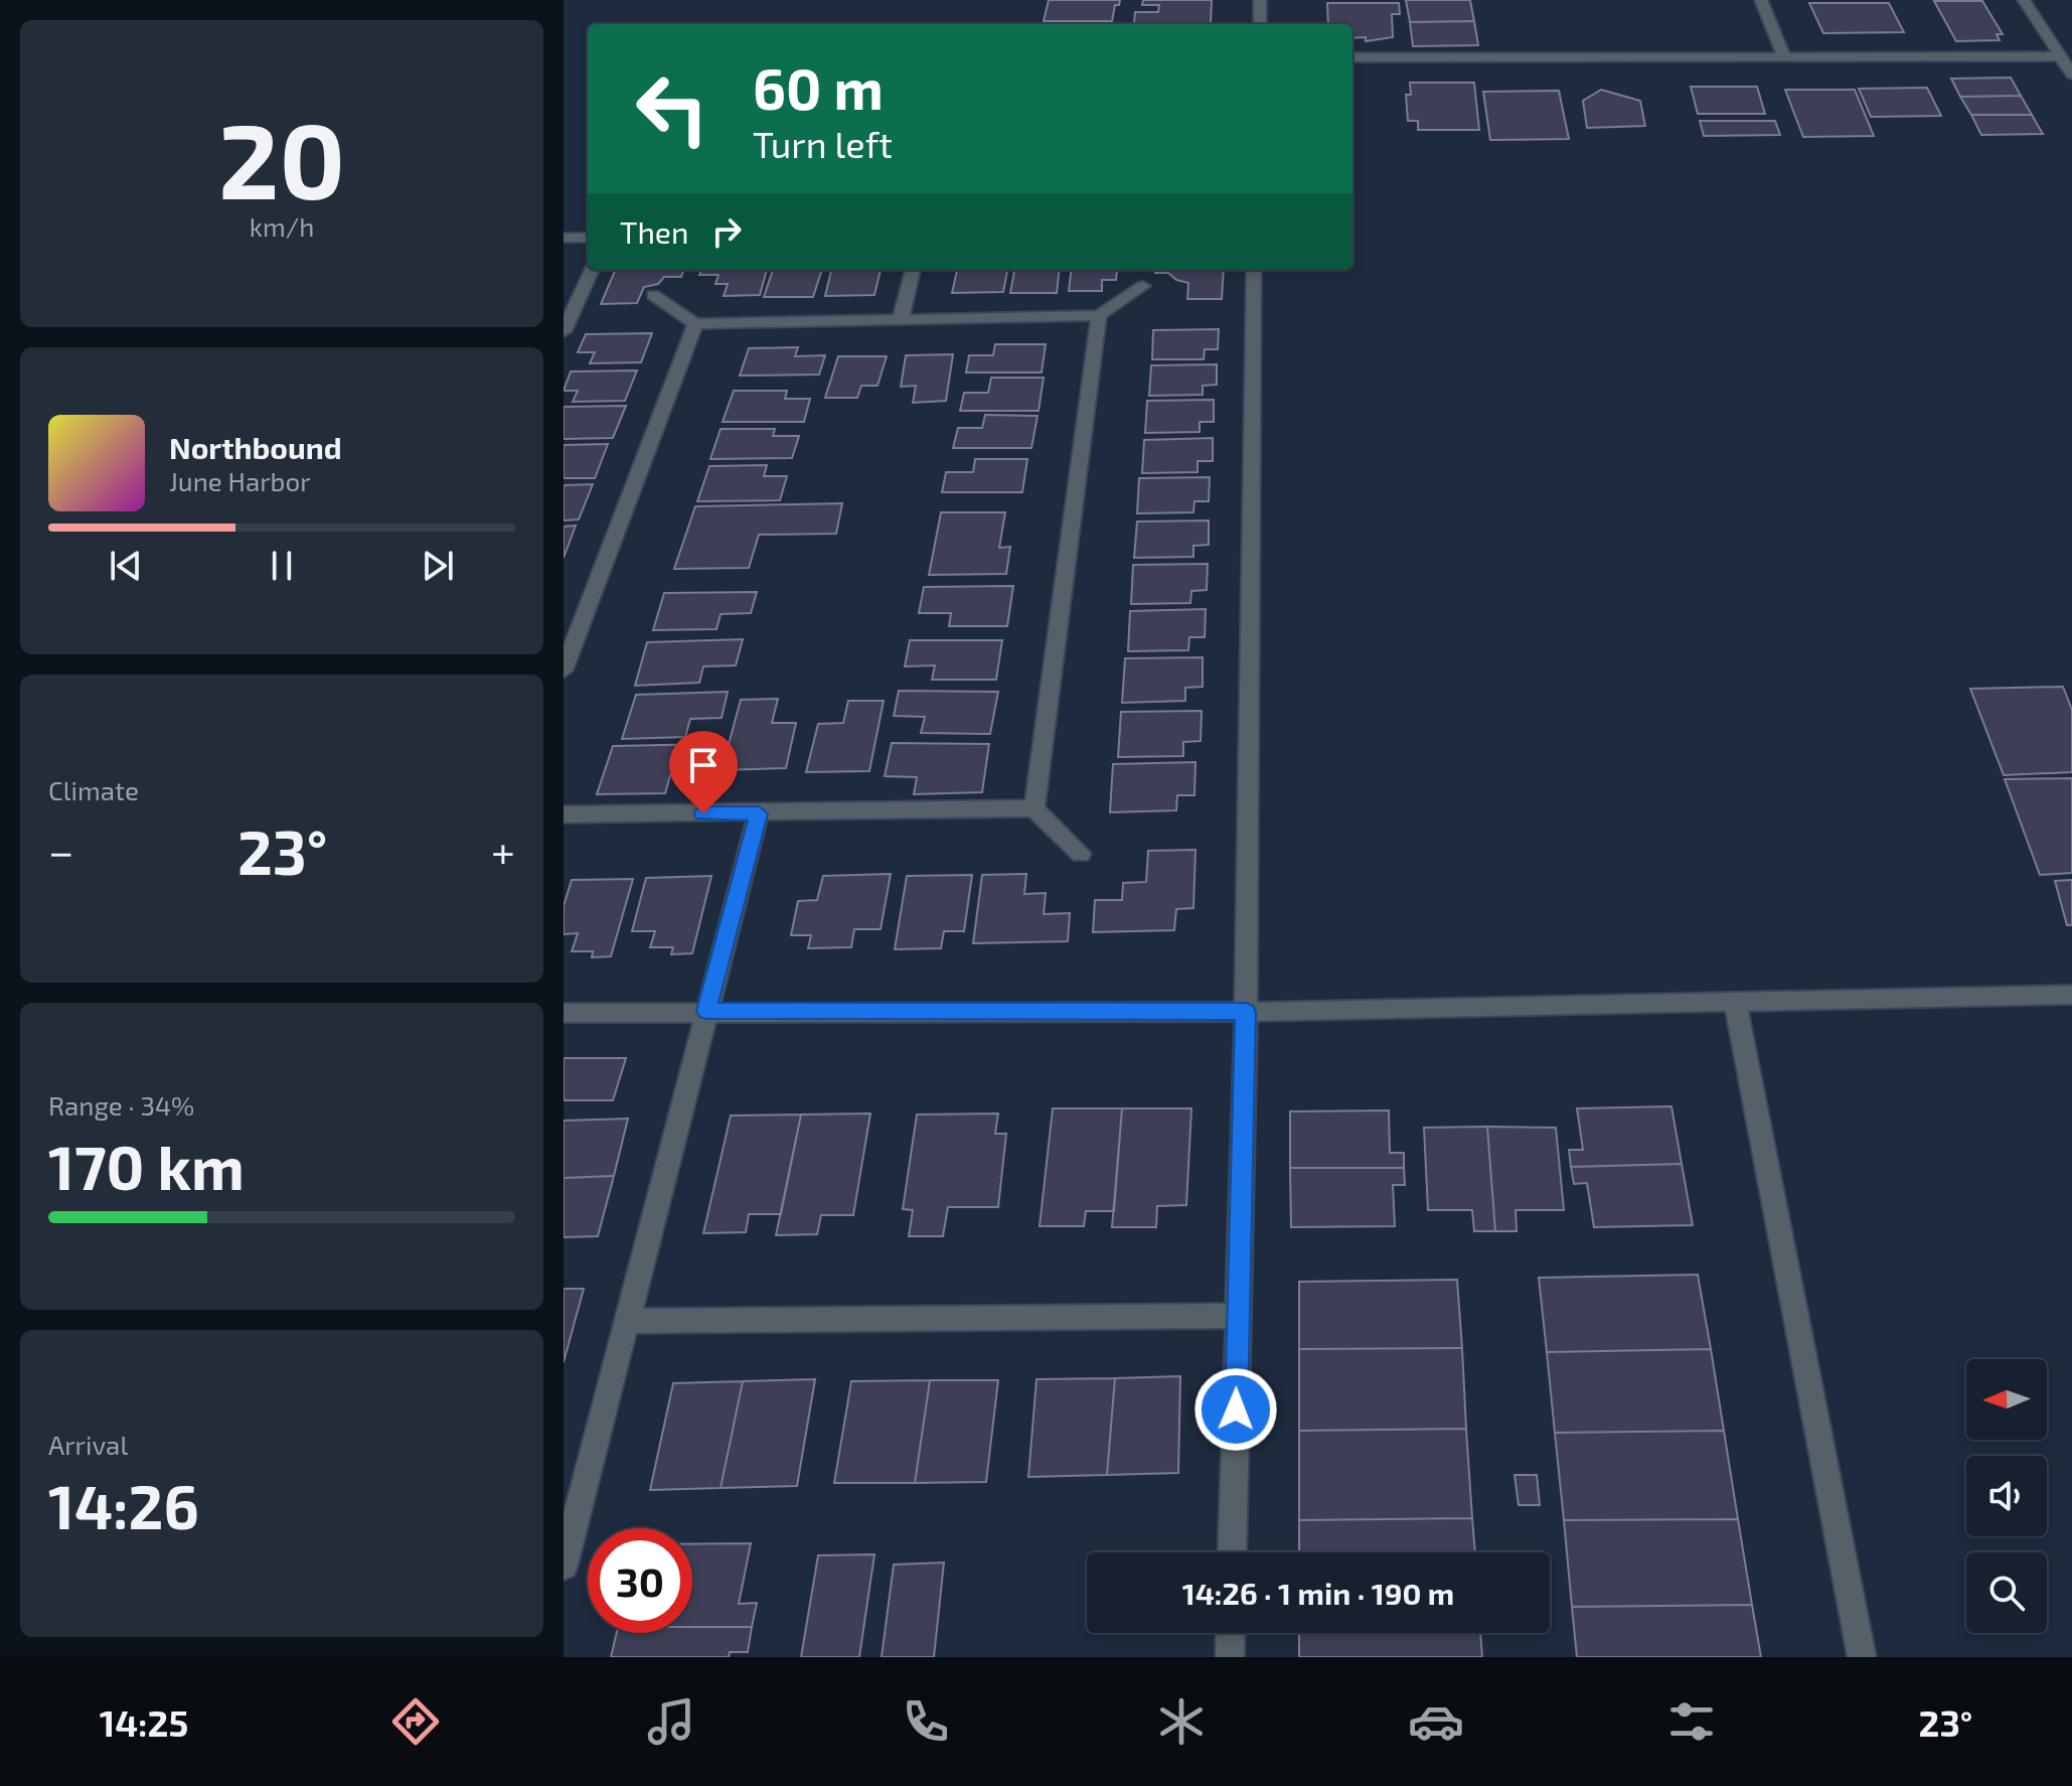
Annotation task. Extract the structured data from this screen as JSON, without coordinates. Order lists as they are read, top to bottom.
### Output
{
  "north": "left",
  "page": {
    "tile": [
      ["20", "km/h"],
      "Climate",
      ["Range · 34%", "170 km"],
      ["Arrival", "14:26"]
    ],
    "turn": ["60 m", "Turn left"],
    "then": "Then",
    "song": ["Northbound", "June Harbor"],
    "heat": ["−", "23°", "+"],
    "limit": "30",
    "trip": "14:26 · 1 min · 190 m",
    "tabs": ["14:25", "23°"]
  }
}
